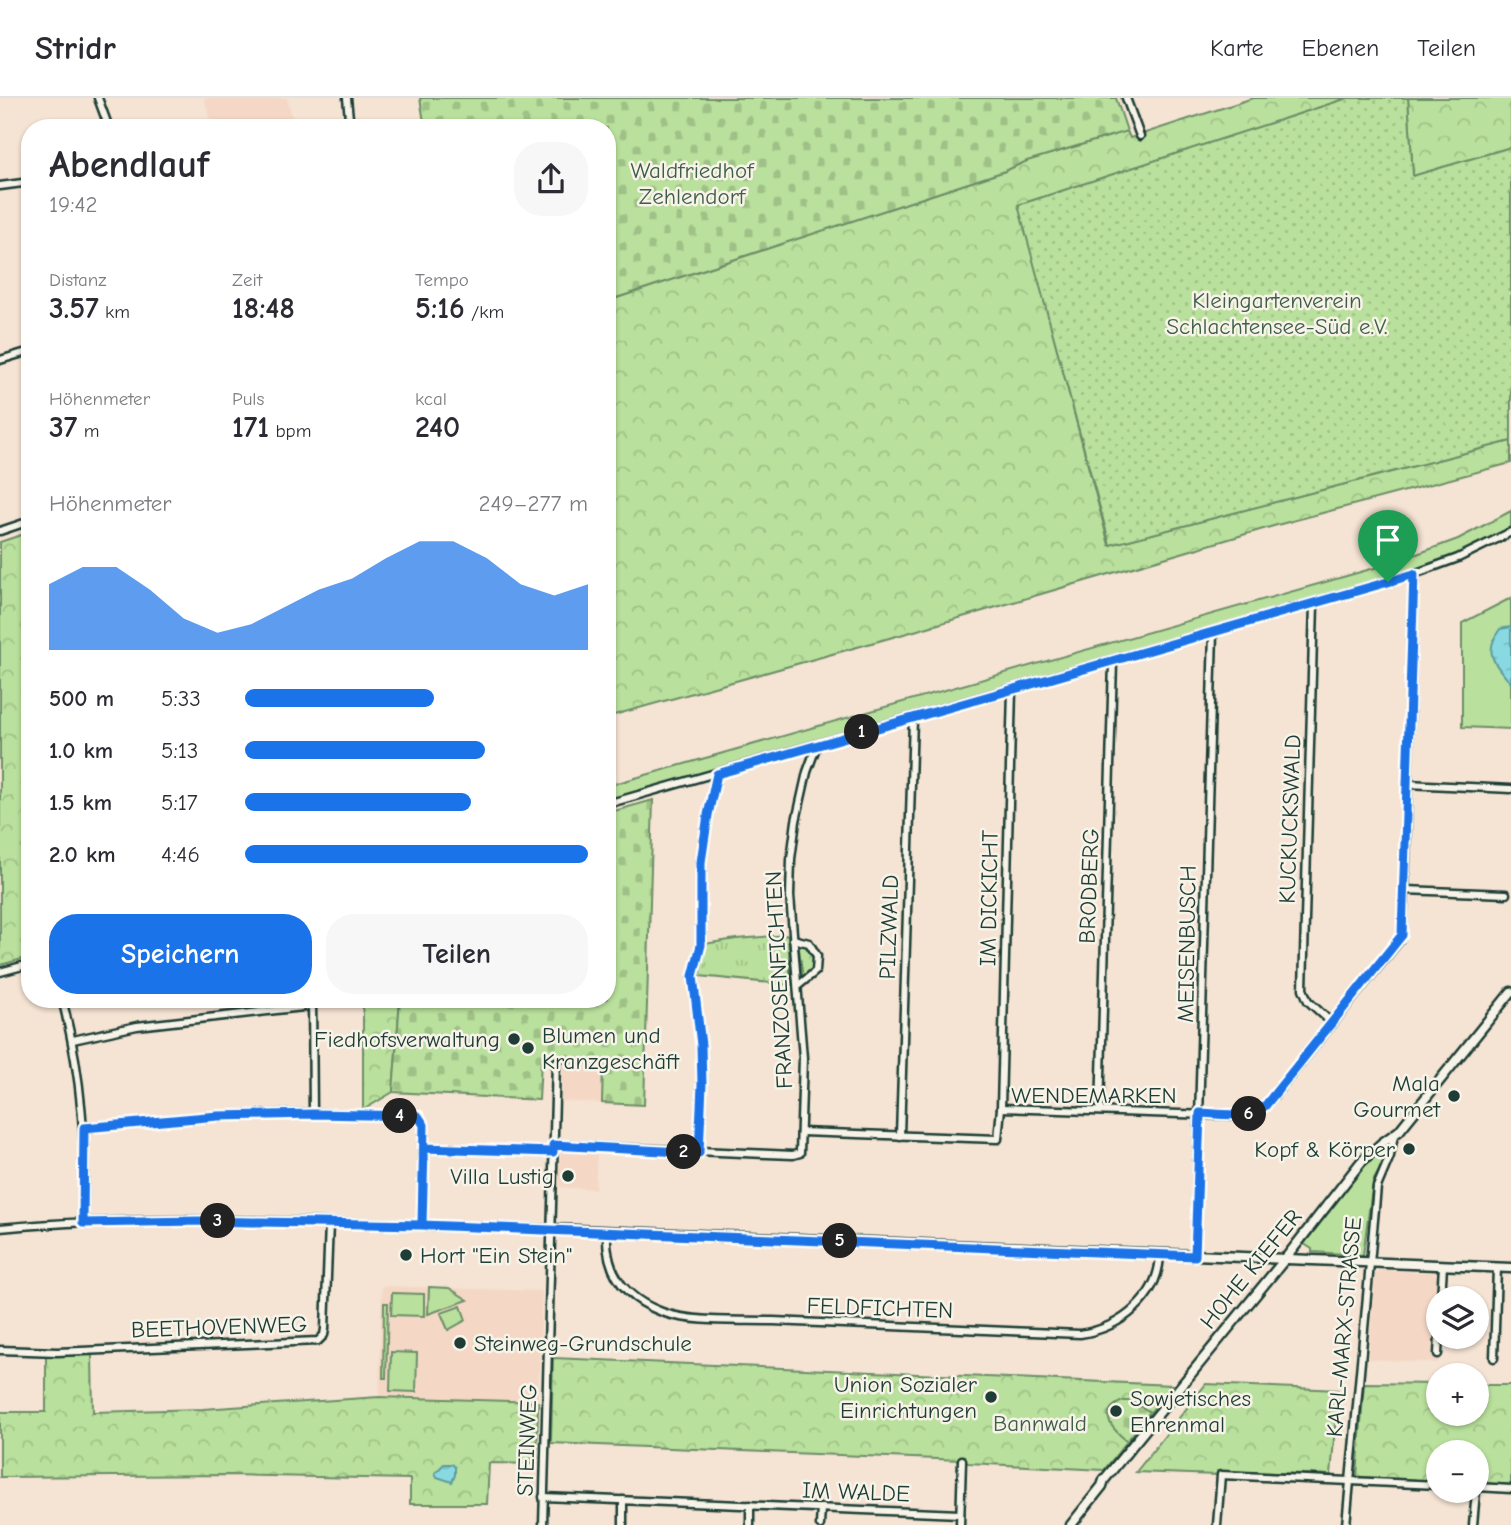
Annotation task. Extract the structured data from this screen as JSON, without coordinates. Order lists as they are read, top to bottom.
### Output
{
  "streets": {
    "street": [
      "KUCKUCKSWALD",
      "BRODBERG",
      "IM DICKICHT",
      "PILZWALD",
      "MEISENBUSCH",
      "FRANZOSENFICHTEN",
      "WENDEMARKEN",
      "HOHE KIEFER",
      "FELDFICHTEN",
      "BEETHOVENWEG",
      "KARL-MARX-STRASSE",
      "STEINWEG",
      "IM WALDE"
    ]
  },
  "crossings": [
    ["KUCKUCKSWALD", "WENDEMARKEN"],
    ["BRODBERG", "WENDEMARKEN"],
    ["IM DICKICHT", "WENDEMARKEN"],
    ["PILZWALD", "WENDEMARKEN"],
    ["MEISENBUSCH", "WENDEMARKEN"],
    ["FRANZOSENFICHTEN", "WENDEMARKEN"],
    ["HOHE KIEFER", "KARL-MARX-STRASSE"],
    ["STEINWEG", "IM WALDE"]
  ],
  "parks": ["Waldfriedhof Zehlendorf", "Kleingartenverein Schlachtensee-Süd e.V.", "Bannwald"],
  "places": [
    "Fiedhofsverwaltung",
    "Blumen und Kranzgeschäft",
    "Mala Gourmet",
    "Kopf & Körper",
    "Villa Lustig",
    "Hort \"Ein Stein\"",
    "Steinweg-Grundschule",
    "Union Sozialer Einrichtungen",
    "Sowjetisches Ehrenmal"
  ],
  "page": {
    "header": "Stridr",
    "nav": ["Karte", "Ebenen", "Teilen"],
    "heading": ["Abendlauf", "19:42"],
    "stats": [
      ["Distanz", "3.57 km"],
      ["Zeit", "18:48"],
      ["Tempo", "5:16 /km"],
      ["Höhenmeter", "37 m"],
      ["Puls", "171 bpm"],
      ["kcal", "240"]
    ],
    "chart": ["Höhenmeter", "249–277 m"],
    "list": [
      {
        "name": "500 m",
        "note": "5:33"
      },
      {
        "name": "1.0 km",
        "note": "5:13"
      },
      {
        "name": "1.5 km",
        "note": "5:17"
      },
      {
        "name": "2.0 km",
        "note": "4:46"
      }
    ],
    "pins": [
      "1",
      "6",
      "4",
      "2",
      "3",
      "5"
    ],
    "buttons": ["Speichern", "Teilen"],
    "map_buttons": ["+", "−"]
  }
}
